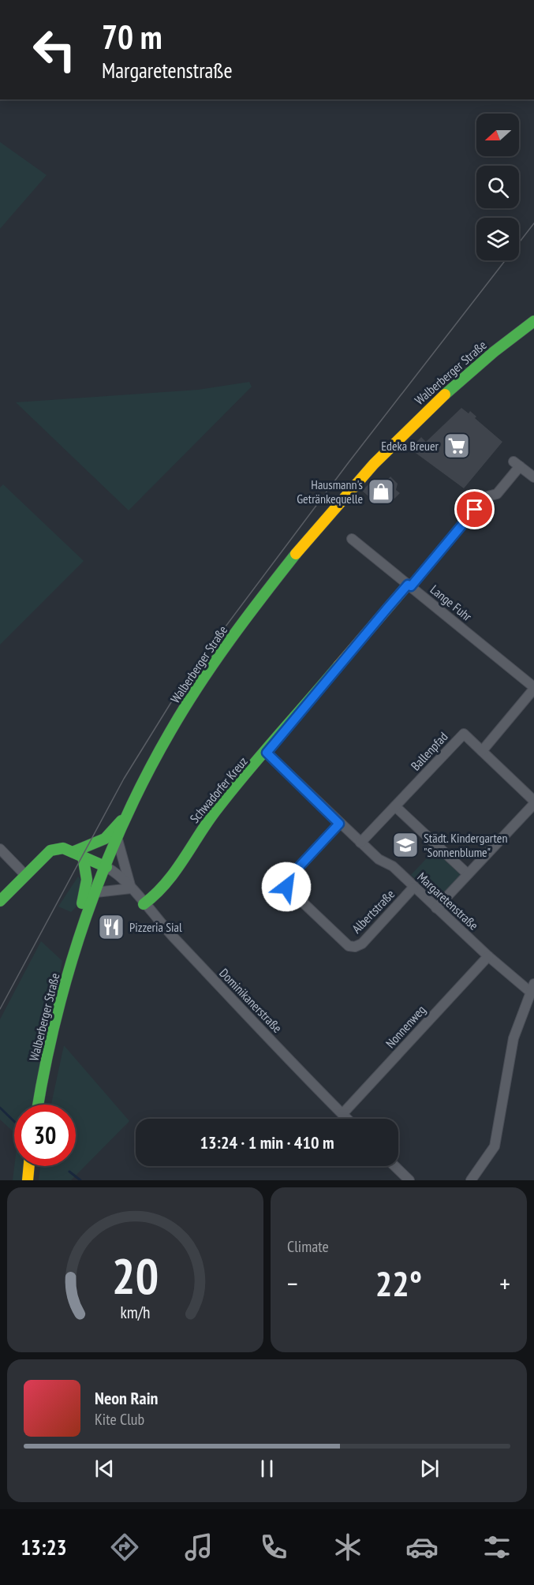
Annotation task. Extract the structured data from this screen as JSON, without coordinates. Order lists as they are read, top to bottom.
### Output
{
  "streets": {
    "main road": ["Walberberger Straße", "Schwadorfer Kreuz"],
    "street": [
      "Lange Fuhr",
      "Ballenpfad",
      "Margaretenstraße",
      "Albertstraße",
      "Dominikanerstraße",
      "Nonnenweg"
    ]
  },
  "crossings": [
    ["Walberberger Straße", "Dominikanerstraße"],
    ["Lange Fuhr", "Schwadorfer Kreuz"],
    ["Ballenpfad", "Margaretenstraße"],
    ["Schwadorfer Kreuz", "Margaretenstraße"],
    ["Schwadorfer Kreuz", "Dominikanerstraße"],
    ["Margaretenstraße", "Albertstraße"],
    ["Margaretenstraße", "Nonnenweg"],
    ["Dominikanerstraße", "Nonnenweg"]
  ],
  "places": {
    "supermarket": ["Edeka Breuer"],
    "shop": ["Hausmann's Getränkequelle"],
    "school or university": ["Städt. Kindergarten \"Sonnenblume\""],
    "restaurant": ["Pizzeria Sial"]
  },
  "north": "left",
  "page": {
    "turn": ["70 m", "Margaretenstraße"],
    "limit": "30",
    "trip": "13:24 · 1 min · 410 m",
    "tile": "Climate",
    "heat": ["−", "22°", "+"],
    "song": ["Neon Rain", "Kite Club"],
    "tabs": "13:23",
    "gauge": ["20", "km/h"]
  }
}
